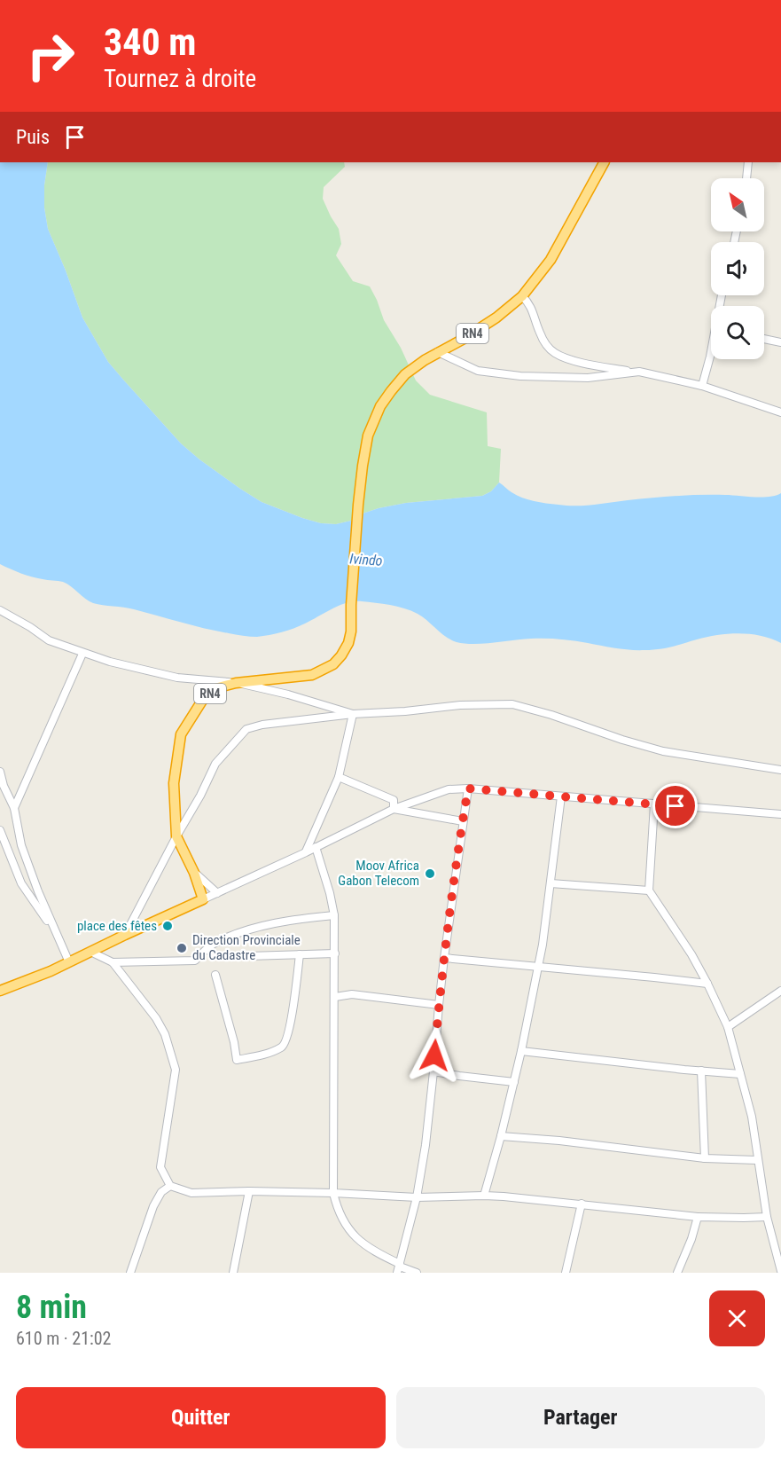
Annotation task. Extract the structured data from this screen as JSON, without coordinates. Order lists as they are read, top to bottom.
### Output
{
  "streets": {
    "highway": ["RN4"]
  },
  "water": ["Ivindo"],
  "places": ["Moov Africa Gabon Telecom", "place des fêtes", "Direction Provinciale du Cadastre"],
  "north": "top left",
  "page": {
    "turn": ["340 m", "Tournez à droite"],
    "then": "Puis",
    "heading": ["8 min", "610 m · 21:02"],
    "buttons": ["Quitter", "Partager"]
  }
}
